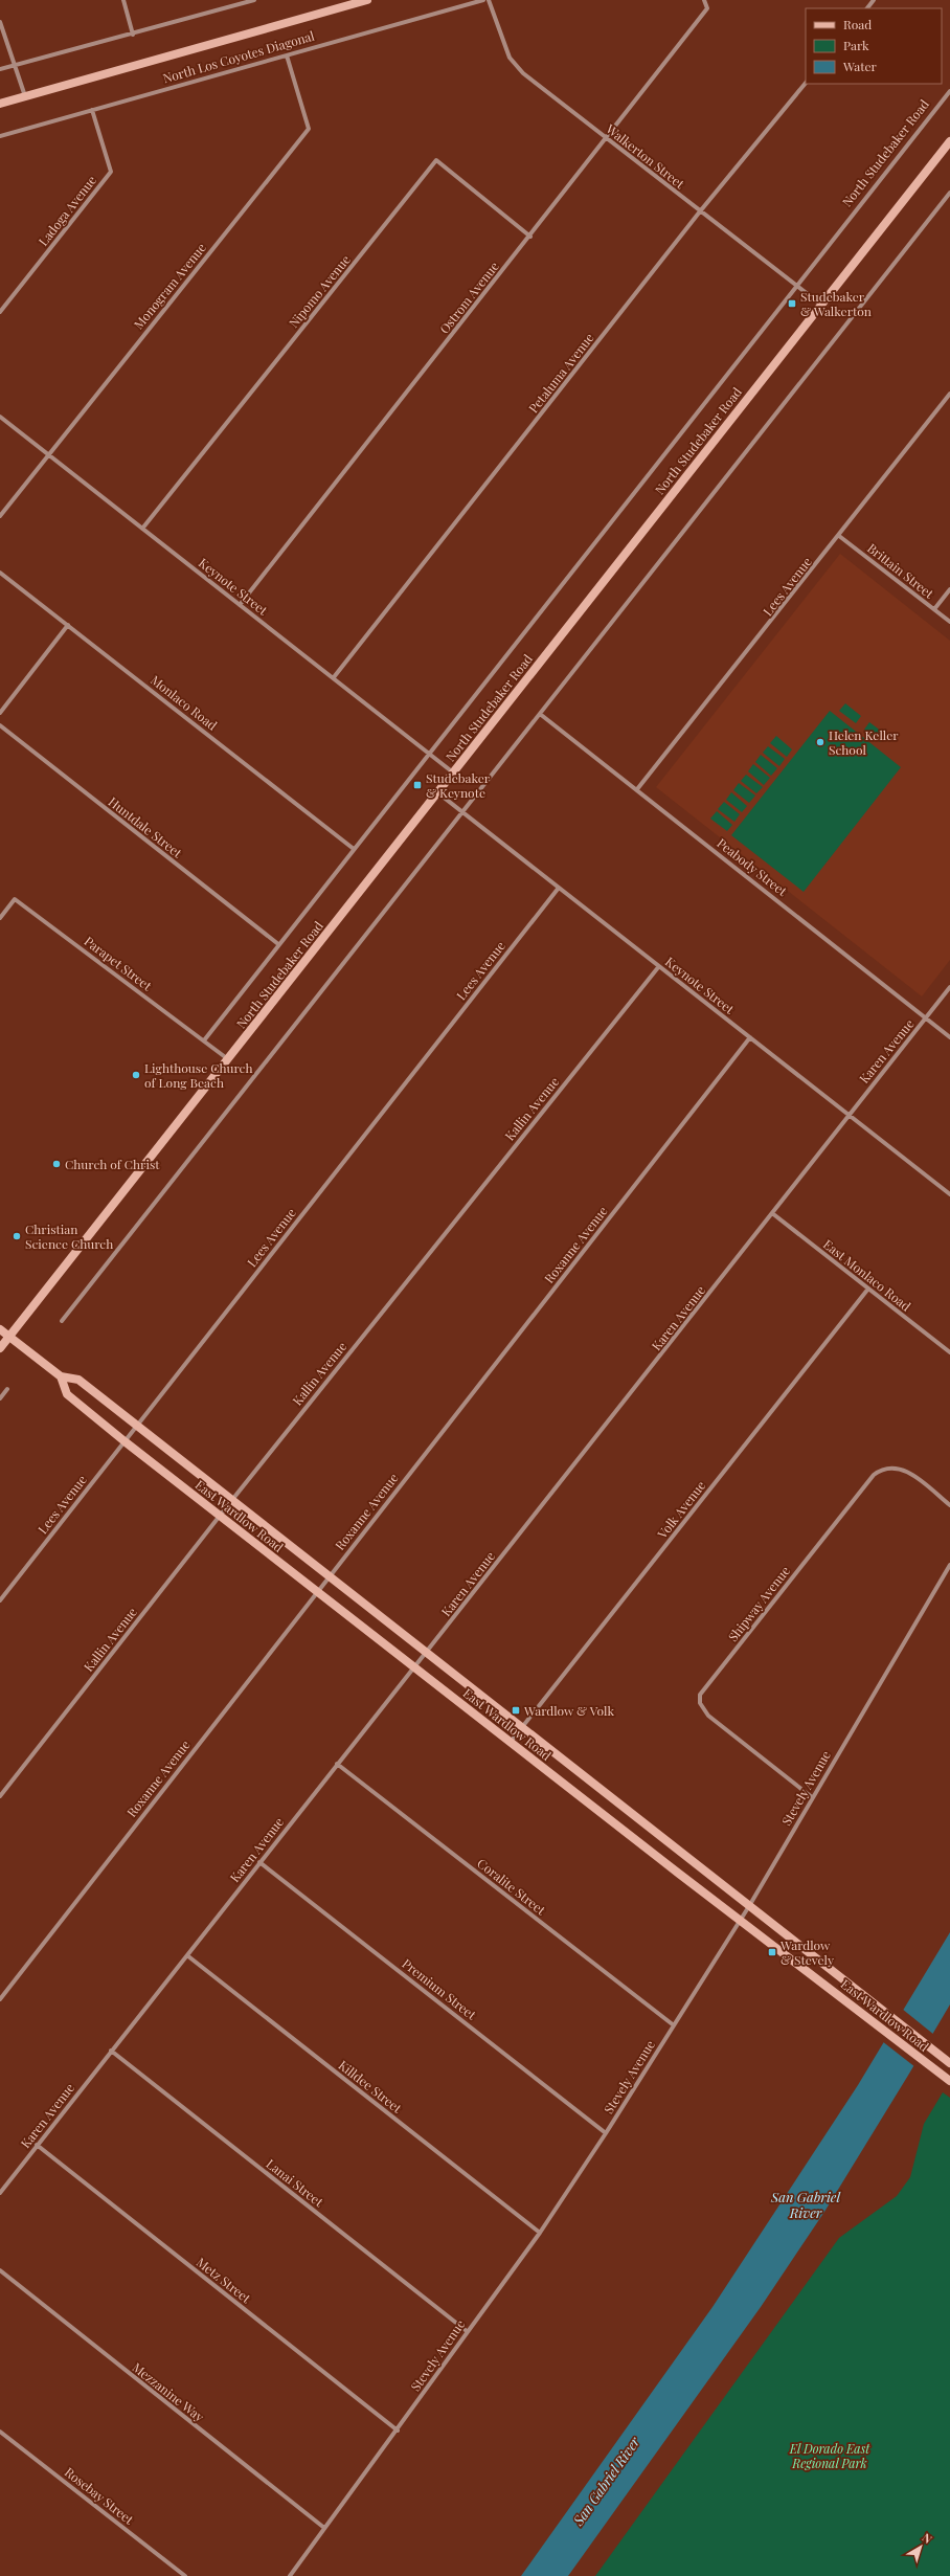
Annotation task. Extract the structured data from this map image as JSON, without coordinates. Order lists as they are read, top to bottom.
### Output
{
  "streets": {
    "main road": ["North Los Coyotes Diagonal", "North Studebaker Road", "East Wardlow Road"],
    "street": [
      "Walkerton Street",
      "Ladoga Avenue",
      "Monogram Avenue",
      "Nipomo Avenue",
      "Ostrom Avenue",
      "Petaluma Avenue",
      "Brittain Street",
      "Keynote Street",
      "Lees Avenue",
      "Monlaco Road",
      "Huntdale Street",
      "Peabody Street",
      "Parapet Street",
      "Karen Avenue",
      "Kallin Avenue",
      "Roxanne Avenue",
      "East Monlaco Road",
      "Volk Avenue",
      "Shipway Avenue",
      "Stevely Avenue",
      "Coralite Street",
      "Premium Street",
      "Killdee Street",
      "Lanai Street",
      "Metz Street",
      "Mezzanine Way",
      "Rosebay Street"
    ]
  },
  "crossings": [
    ["North Los Coyotes Diagonal", "Ladoga Avenue"],
    ["North Los Coyotes Diagonal", "Monogram Avenue"],
    ["North Studebaker Road", "Walkerton Street"],
    ["North Studebaker Road", "Keynote Street"],
    ["North Studebaker Road", "Monlaco Road"],
    ["North Studebaker Road", "Huntdale Street"],
    ["North Studebaker Road", "Parapet Street"],
    ["North Studebaker Road", "East Wardlow Road"],
    ["Walkerton Street", "Ostrom Avenue"],
    ["Walkerton Street", "Petaluma Avenue"],
    ["Monogram Avenue", "Keynote Street"],
    ["Nipomo Avenue", "Ostrom Avenue"],
    ["Nipomo Avenue", "Keynote Street"],
    ["Ostrom Avenue", "Keynote Street"],
    ["Petaluma Avenue", "Keynote Street"],
    ["Brittain Street", "Lees Avenue"],
    ["Keynote Street", "Lees Avenue"],
    ["Keynote Street", "Karen Avenue"],
    ["Keynote Street", "Kallin Avenue"],
    ["Keynote Street", "Roxanne Avenue"],
    ["Lees Avenue", "Peabody Street"],
    ["Lees Avenue", "East Wardlow Road"],
    ["Peabody Street", "Karen Avenue"],
    ["Karen Avenue", "East Monlaco Road"],
    ["Karen Avenue", "East Wardlow Road"],
    ["Karen Avenue", "Coralite Street"],
    ["Karen Avenue", "Premium Street"],
    ["Karen Avenue", "Killdee Street"],
    ["Karen Avenue", "Lanai Street"],
    ["Karen Avenue", "Metz Street"],
    ["Kallin Avenue", "East Wardlow Road"],
    ["Roxanne Avenue", "East Wardlow Road"],
    ["East Monlaco Road", "Volk Avenue"],
    ["Volk Avenue", "East Wardlow Road"],
    ["East Wardlow Road", "Stevely Avenue"],
    ["Shipway Avenue", "Stevely Avenue"],
    ["Stevely Avenue", "Coralite Street"],
    ["Stevely Avenue", "Premium Street"],
    ["Stevely Avenue", "Killdee Street"],
    ["Stevely Avenue", "Lanai Street"],
    ["Stevely Avenue", "Metz Street"],
    ["Stevely Avenue", "Mezzanine Way"]
  ],
  "water": ["San Gabriel River"],
  "parks": ["El Dorado East Regional Park"],
  "places": {
    "transit": [
      "Studebaker & Walkerton",
      "Studebaker & Keynote",
      "Wardlow & Volk",
      "Wardlow & Stevely"
    ],
    "other": [
      "Helen Keller School",
      "Lighthouse Church of Long Beach",
      "Church of Christ",
      "Christian Science Church"
    ]
  },
  "legend": ["Road", "Park", "Water"],
  "north": "top right"
}
